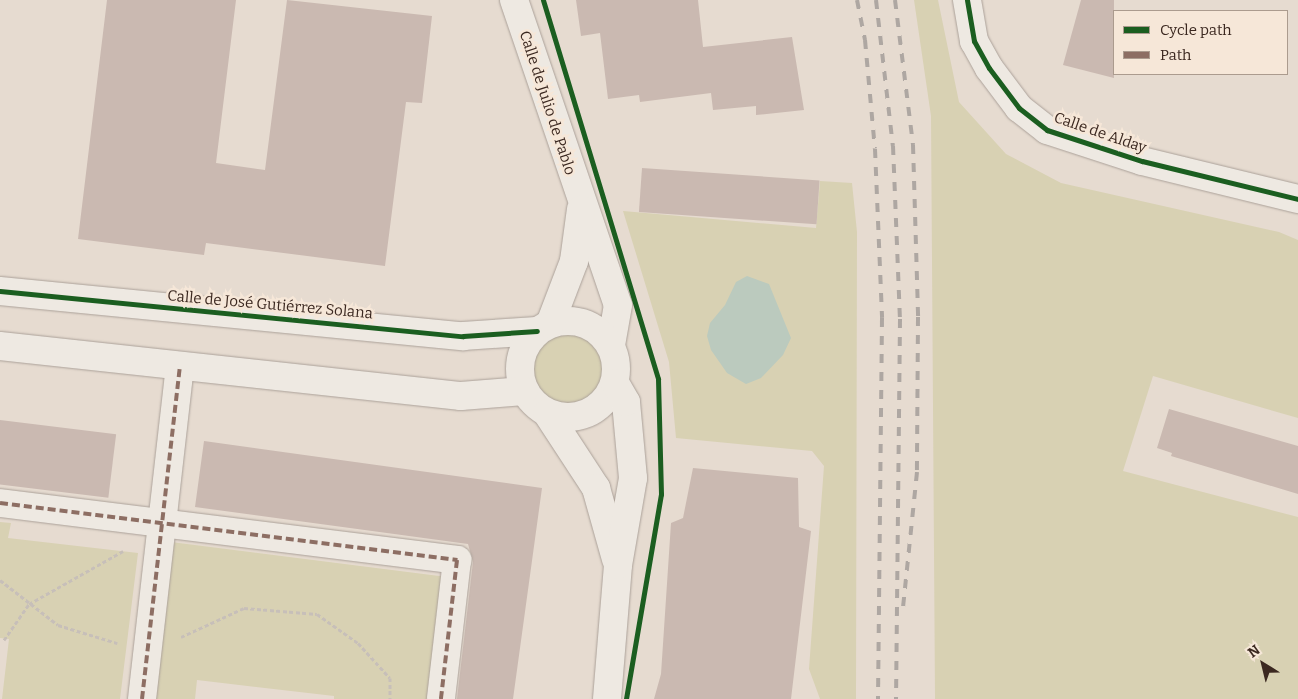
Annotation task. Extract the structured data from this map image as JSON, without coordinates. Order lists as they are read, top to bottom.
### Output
{
  "streets": {
    "street": ["Calle de Julio de Pablo", "Calle de Alday", "Calle de José Gutiérrez Solana"]
  },
  "crossings": [
    ["Calle de Julio de Pablo", "Calle de José Gutiérrez Solana"]
  ],
  "legend": ["Cycle path", "Path"],
  "north": "top left"
}
